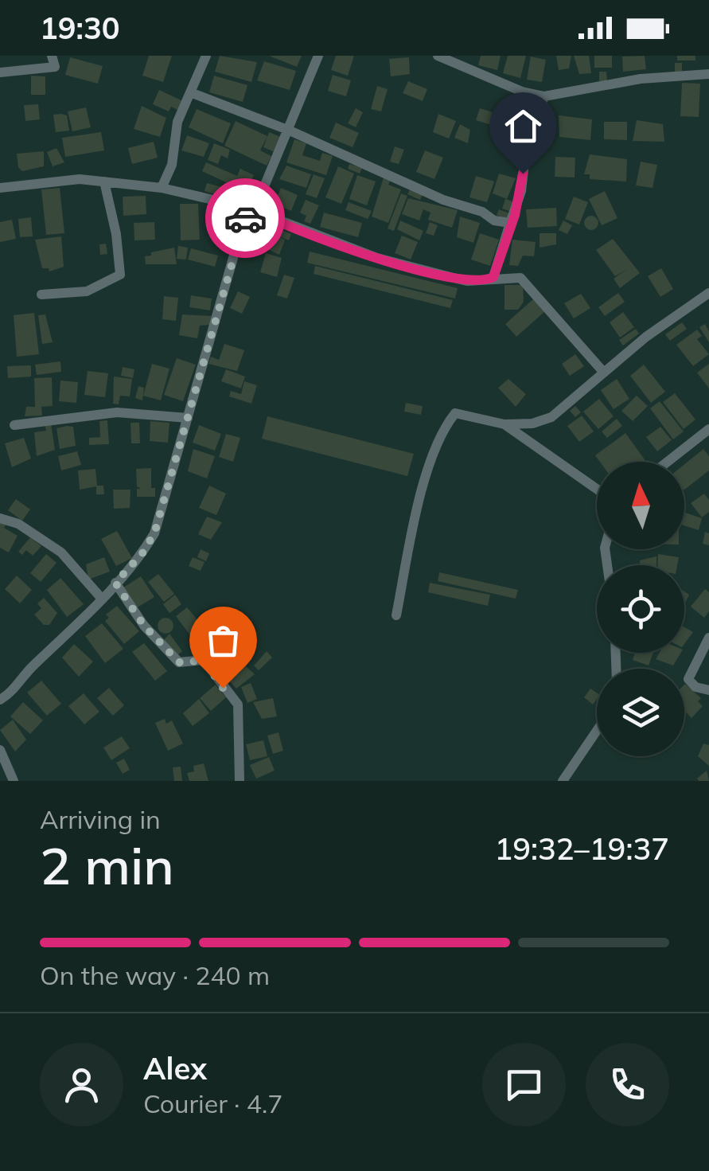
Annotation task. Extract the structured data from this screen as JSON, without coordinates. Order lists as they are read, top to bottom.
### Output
{
  "north": "top",
  "page": {
    "status": "19:30",
    "heading": ["2 min", "Arriving in", "19:32–19:37"],
    "panel": ["Alex", "Courier · 4.7"],
    "bar": "On the way · 240 m"
  }
}
